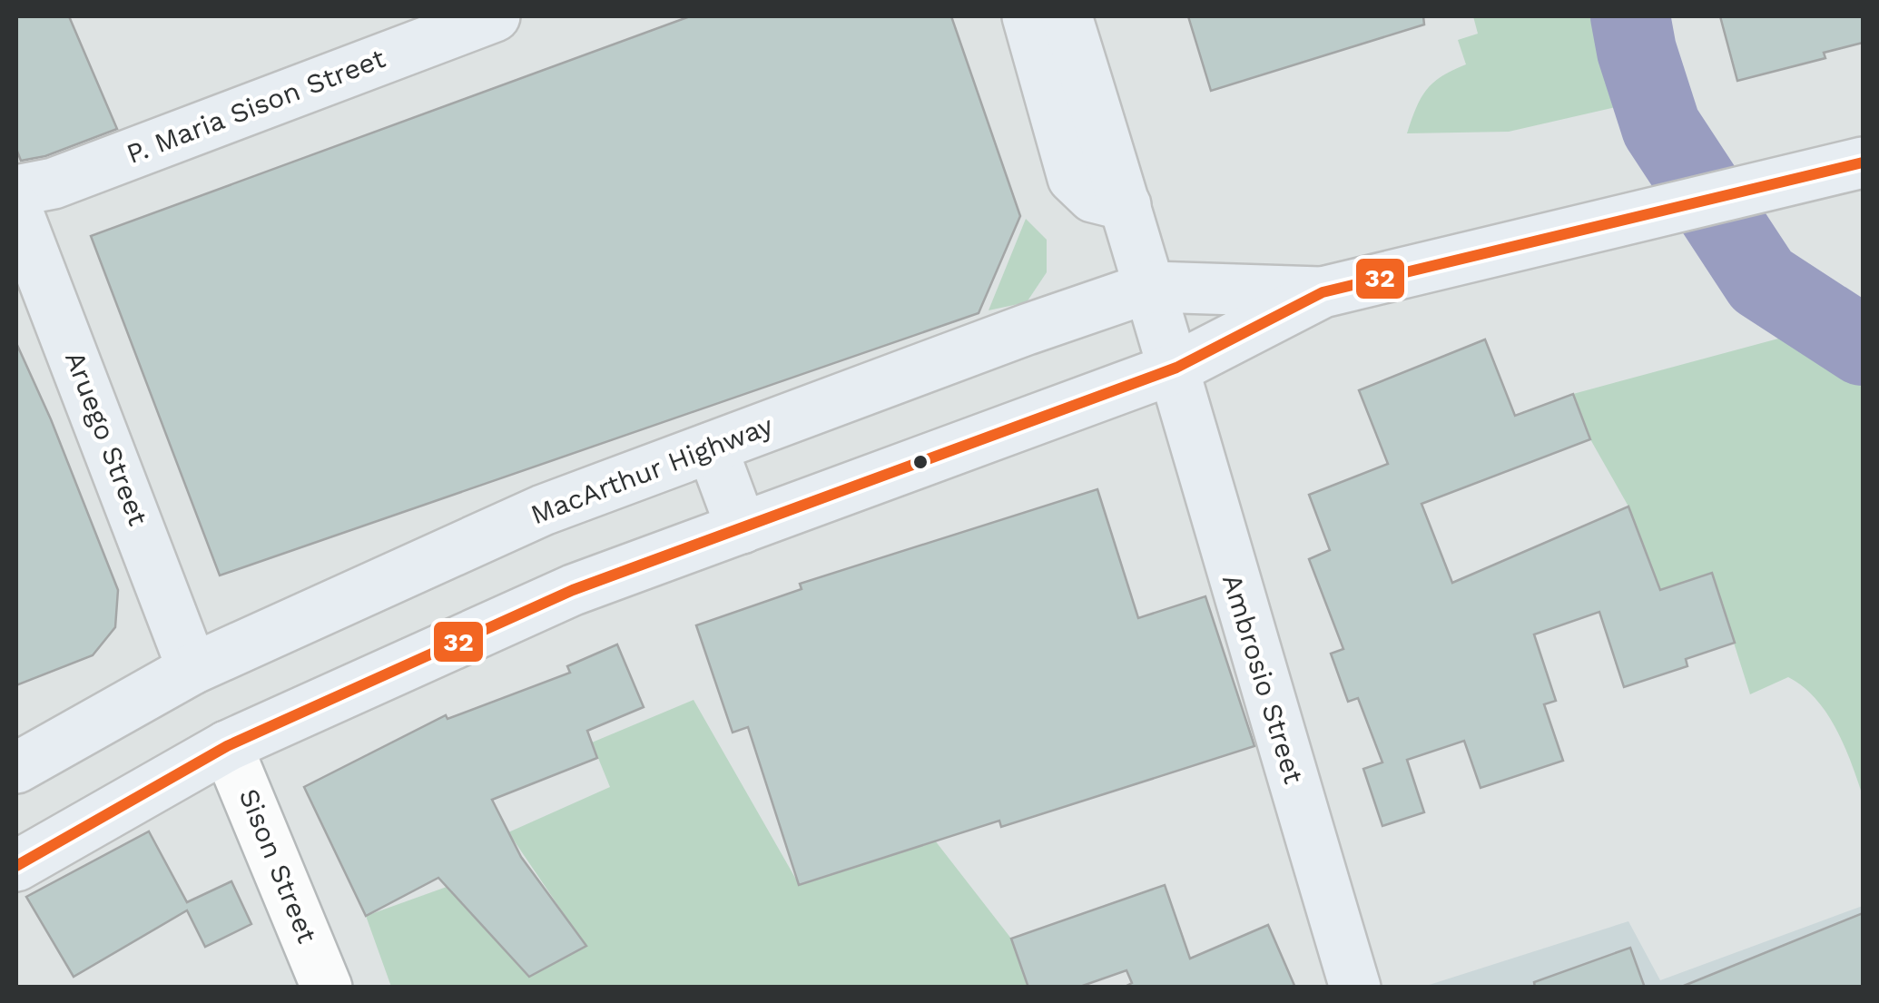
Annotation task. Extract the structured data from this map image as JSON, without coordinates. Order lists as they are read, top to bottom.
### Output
{
  "streets": {
    "main road": [
      "P. Maria Sison Street",
      "Aruego Street",
      "MacArthur Highway",
      "Ambrosio Street"
    ],
    "street": ["Sison Street"]
  },
  "crossings": [
    ["Aruego Street", "MacArthur Highway"],
    ["MacArthur Highway", "Ambrosio Street"],
    ["MacArthur Highway", "Sison Street"]
  ],
  "lines": ["transit line 32"]
}
